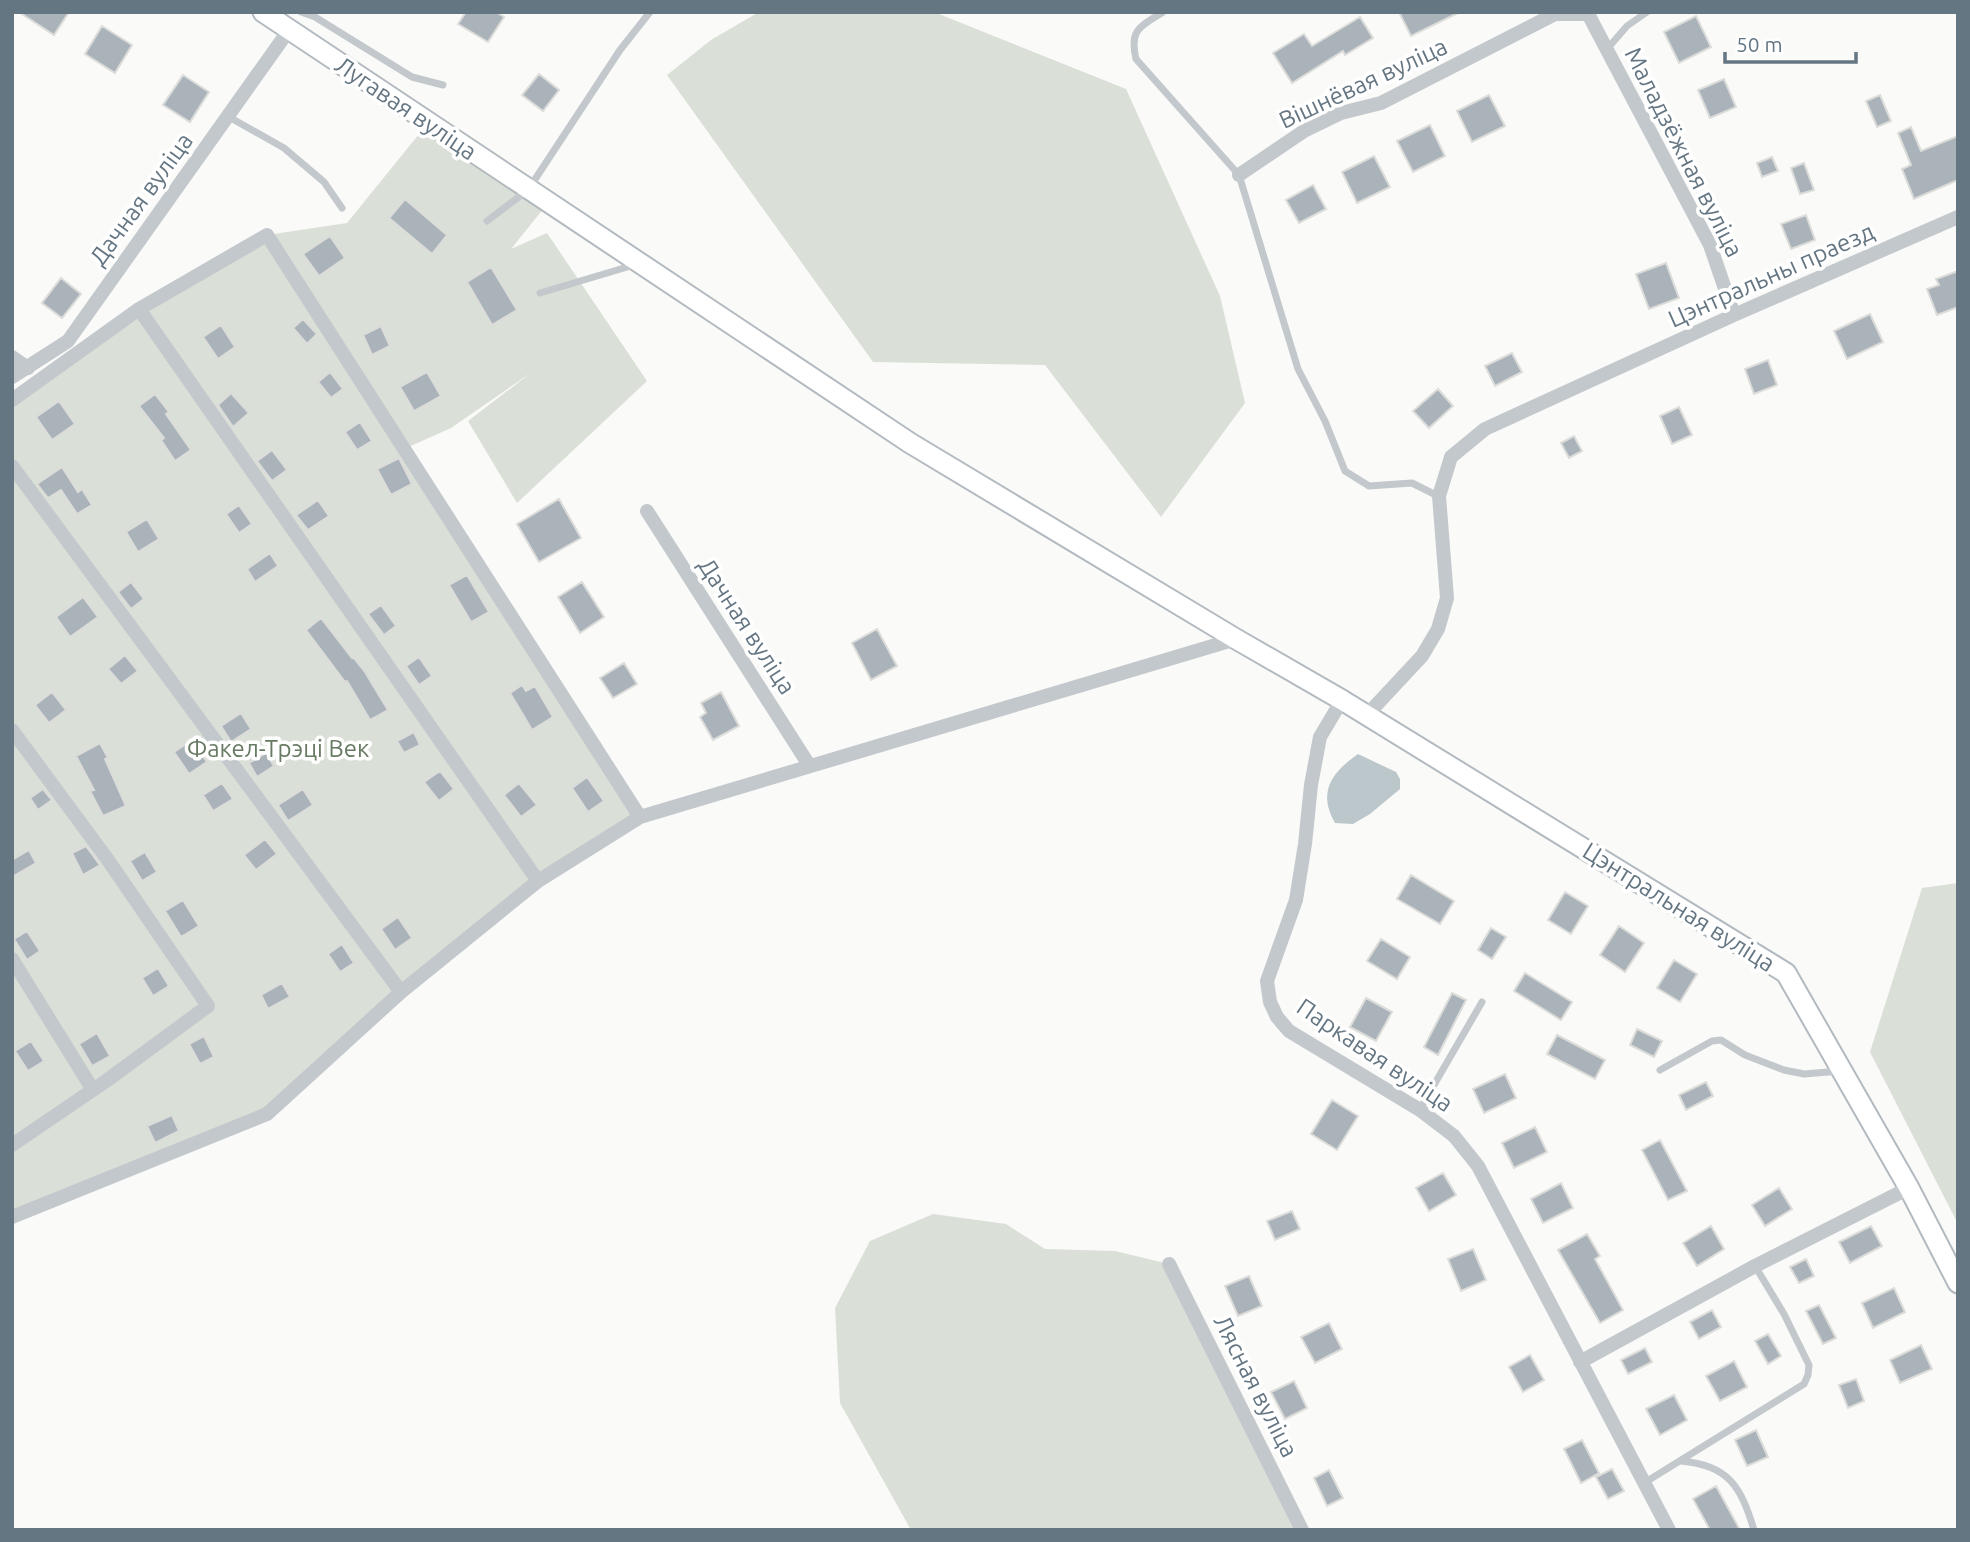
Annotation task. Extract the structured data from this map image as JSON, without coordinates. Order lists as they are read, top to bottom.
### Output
{
  "streets": {
    "street": [
      "Вішнёвая вуліца",
      "Лугавая вуліца",
      "Маладзёжная вуліца",
      "Дачная вуліца",
      "Цэнтральны праезд",
      "Цэнтральная вуліца",
      "Паркавая вуліца",
      "Лясная вуліца"
    ]
  },
  "crossings": [
    ["Вішнёвая вуліца", "Маладзёжная вуліца"],
    ["Лугавая вуліца", "Дачная вуліца"],
    ["Лугавая вуліца", "Цэнтральная вуліца"],
    ["Маладзёжная вуліца", "Цэнтральны праезд"],
    ["Цэнтральная вуліца", "Паркавая вуліца"]
  ],
  "parks": ["Факел-Трэці Век"],
  "scale_bar": "50 m"
}
